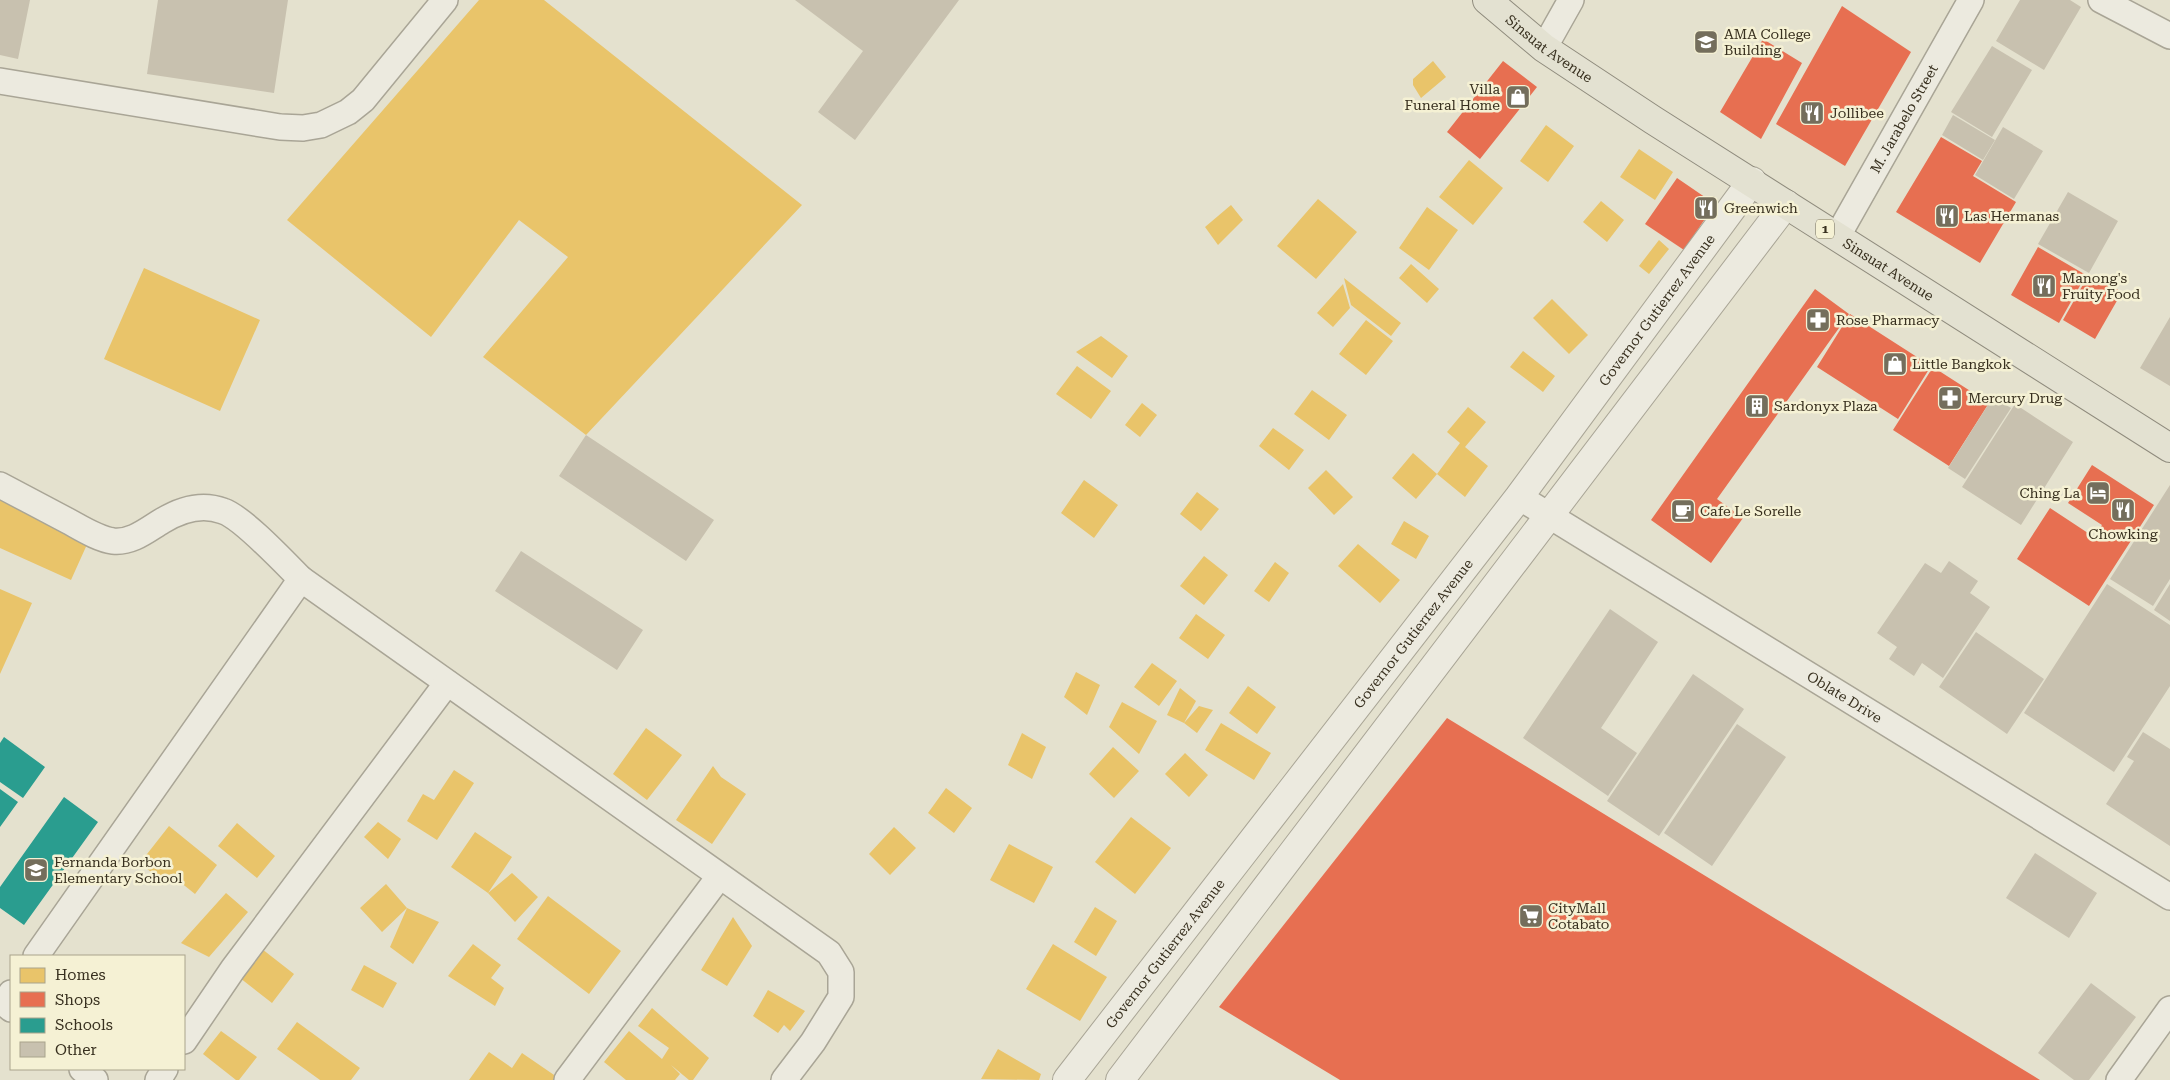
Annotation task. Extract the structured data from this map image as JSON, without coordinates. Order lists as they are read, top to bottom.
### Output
{
  "streets": {
    "main road": ["Sinsuat Avenue", "1"],
    "street": ["M. Jarabelo Street", "Governor Gutierrez Avenue", "Oblate Drive"]
  },
  "crossings": [
    ["Sinsuat Avenue", "M. Jarabelo Street"],
    ["Sinsuat Avenue", "Governor Gutierrez Avenue"],
    ["Governor Gutierrez Avenue", "Oblate Drive"]
  ],
  "places": {
    "school or university": ["AMA College Building", "Fernanda Borbon Elementary School"],
    "shop": ["Villa Funeral Home", "Little Bangkok"],
    "restaurant": [
      "Jollibee",
      "Greenwich",
      "Las Hermanas",
      "Manong's Fruity Food",
      "Chowking"
    ],
    "pharmacy": ["Rose Pharmacy", "Mercury Drug"],
    "building": ["Sardonyx Plaza"],
    "hotel": ["Ching La"],
    "cafe": ["Cafe Le Sorelle"],
    "supermarket": ["CityMall Cotabato"]
  },
  "legend": [
    "Homes",
    "Shops",
    "Schools",
    "Other"
  ]
}
